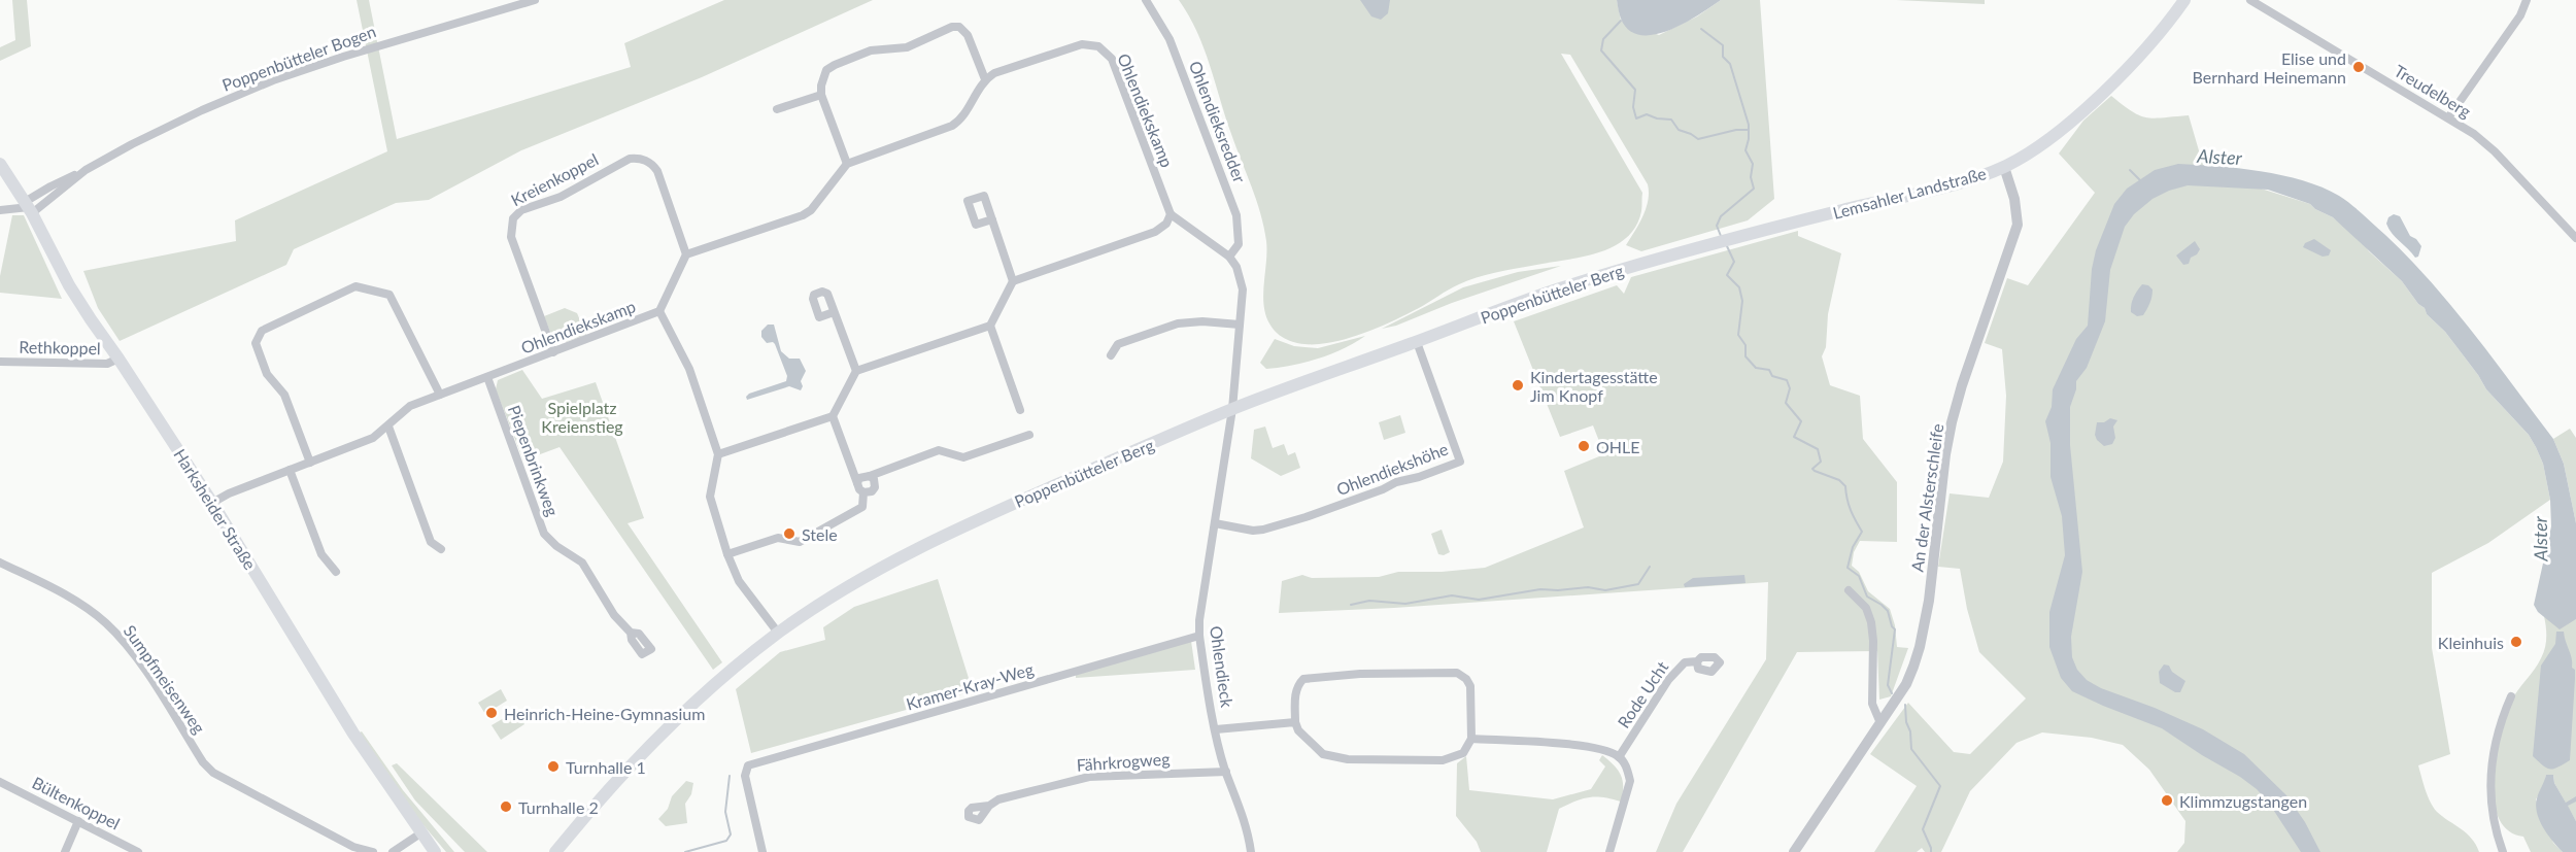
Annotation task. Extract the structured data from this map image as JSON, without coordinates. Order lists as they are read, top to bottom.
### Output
{
  "streets": {
    "main road": ["Lemsahler Landstraße", "Poppenbütteler Berg", "Harksheider Straße"],
    "street": [
      "Poppenbütteler Bogen",
      "Treudelberg",
      "Ohlendiekskamp",
      "Ohlendieksredder",
      "Kreienkoppel",
      "Rethkoppel",
      "Piepenbrinkweg",
      "Ohlendiekshöhe",
      "An der Alsterschleife",
      "Ohlendieck",
      "Sumpfmeisenweg",
      "Kramer-Kray-Weg",
      "Rode Ucht",
      "Fährkrogweg",
      "Bültenkoppel"
    ]
  },
  "crossings": [
    ["Poppenbütteler Bogen", "Harksheider Straße"],
    ["Ohlendiekskamp", "Kreienkoppel"],
    ["Ohlendiekskamp", "Piepenbrinkweg"],
    ["Ohlendiekskamp", "Harksheider Straße"],
    ["Lemsahler Landstraße", "Poppenbütteler Berg"],
    ["Lemsahler Landstraße", "An der Alsterschleife"],
    ["Poppenbütteler Berg", "Ohlendiekshöhe"],
    ["Poppenbütteler Berg", "Ohlendieck"],
    ["Rethkoppel", "Harksheider Straße"],
    ["Ohlendiekshöhe", "Ohlendieck"],
    ["Ohlendieck", "Kramer-Kray-Weg"],
    ["Ohlendieck", "Fährkrogweg"]
  ],
  "water": ["Alster"],
  "parks": ["Spielplatz Kreienstieg"],
  "places": [
    "Elise und Bernhard Heinemann",
    "Kindertagesstätte Jim Knopf",
    "OHLE",
    "Stele",
    "Kleinhuis",
    "Heinrich-Heine-Gymnasium",
    "Turnhalle 1",
    "Klimmzugstangen",
    "Turnhalle 2"
  ]
}
